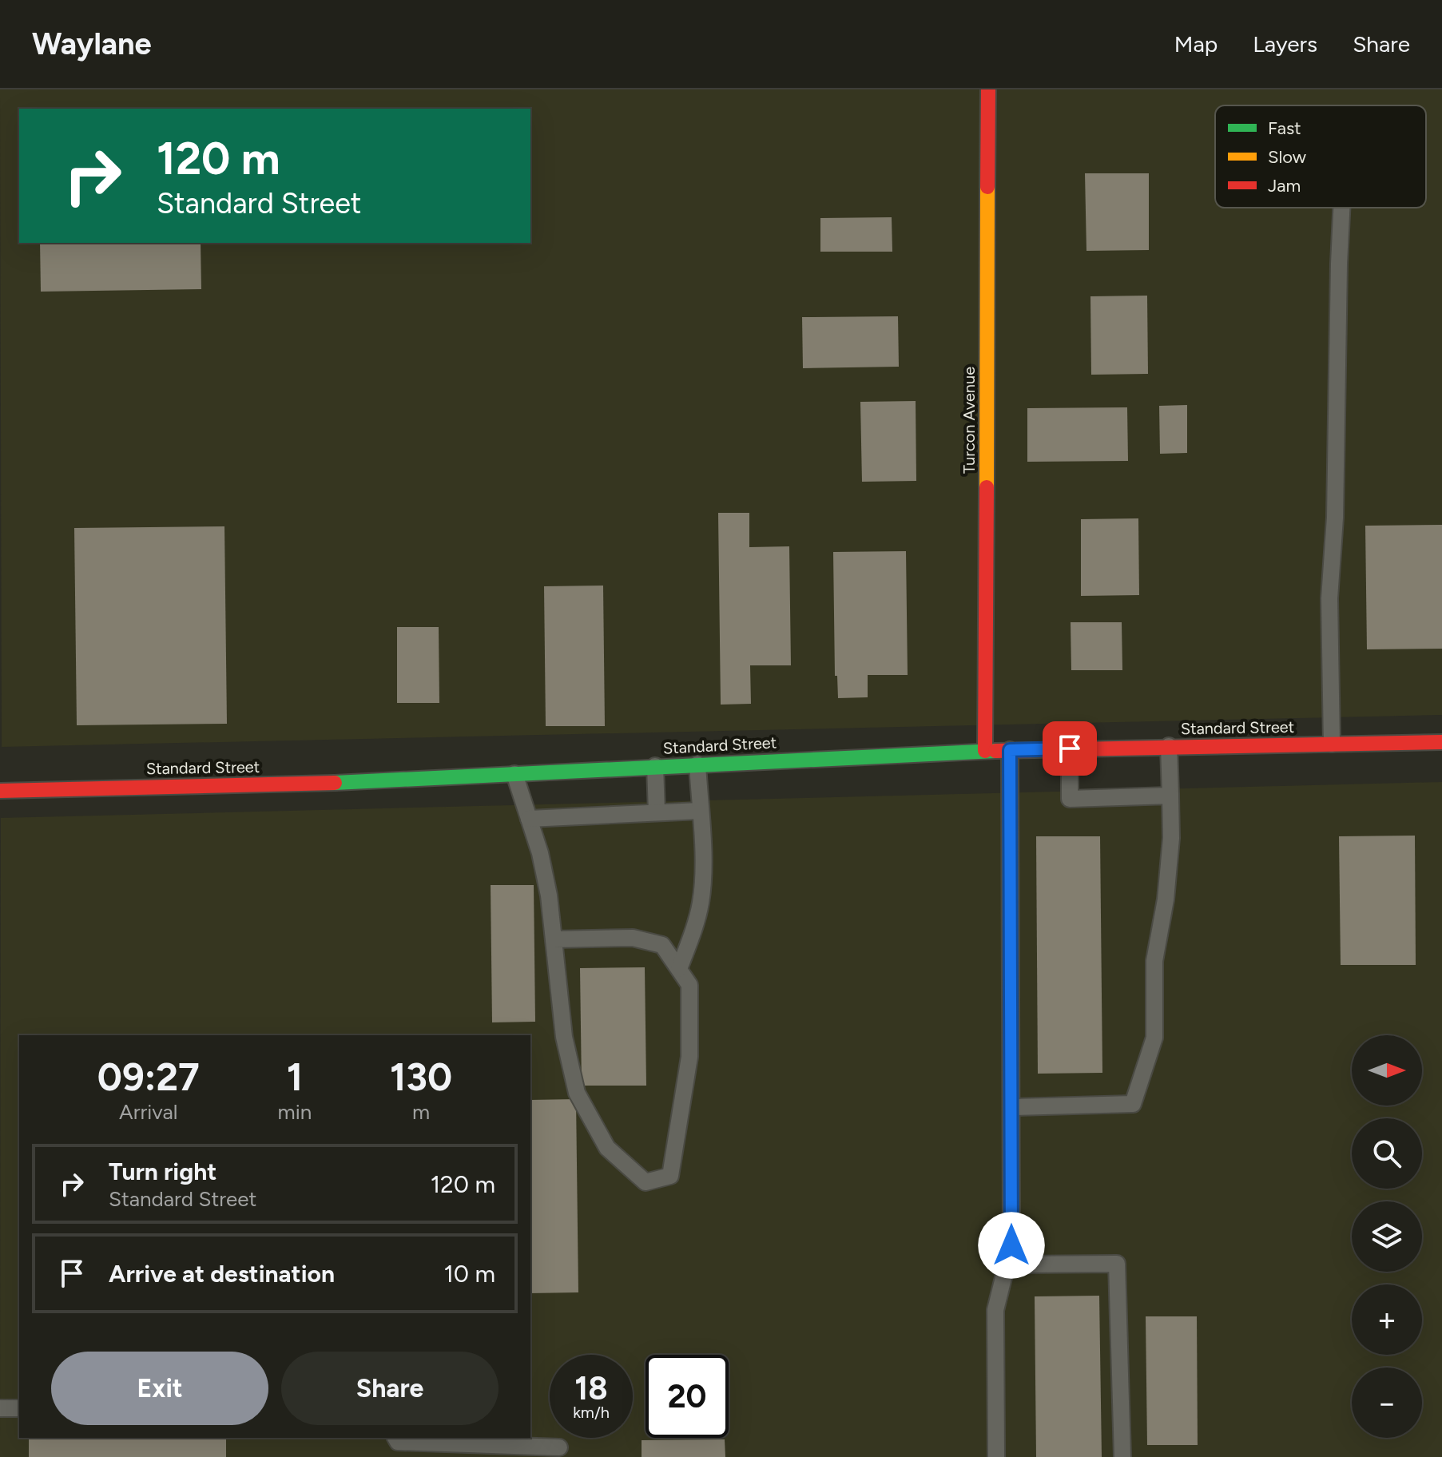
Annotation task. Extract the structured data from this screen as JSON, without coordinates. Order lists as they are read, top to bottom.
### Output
{
  "streets": {
    "street": ["Turcon Avenue", "Standard Street"]
  },
  "crossings": [
    ["Turcon Avenue", "Standard Street"]
  ],
  "legend": ["Fast", "Slow", "Jam"],
  "north": "right",
  "page": {
    "header": "Waylane",
    "nav": ["Map", "Layers", "Share"],
    "turn": ["120 m", "Standard Street"],
    "map_buttons": ["+", "−"],
    "eta": [
      "09:27",
      "Arrival",
      "1",
      "min",
      "130",
      "m"
    ],
    "list": [
      {
        "name": "Turn right",
        "note": "Standard Street",
        "value": "120 m"
      },
      {
        "name": "Arrive at destination",
        "value": "10 m"
      }
    ],
    "buttons": ["Exit", "Share"],
    "speed": "18 km/h",
    "limit": "20"
  }
}
